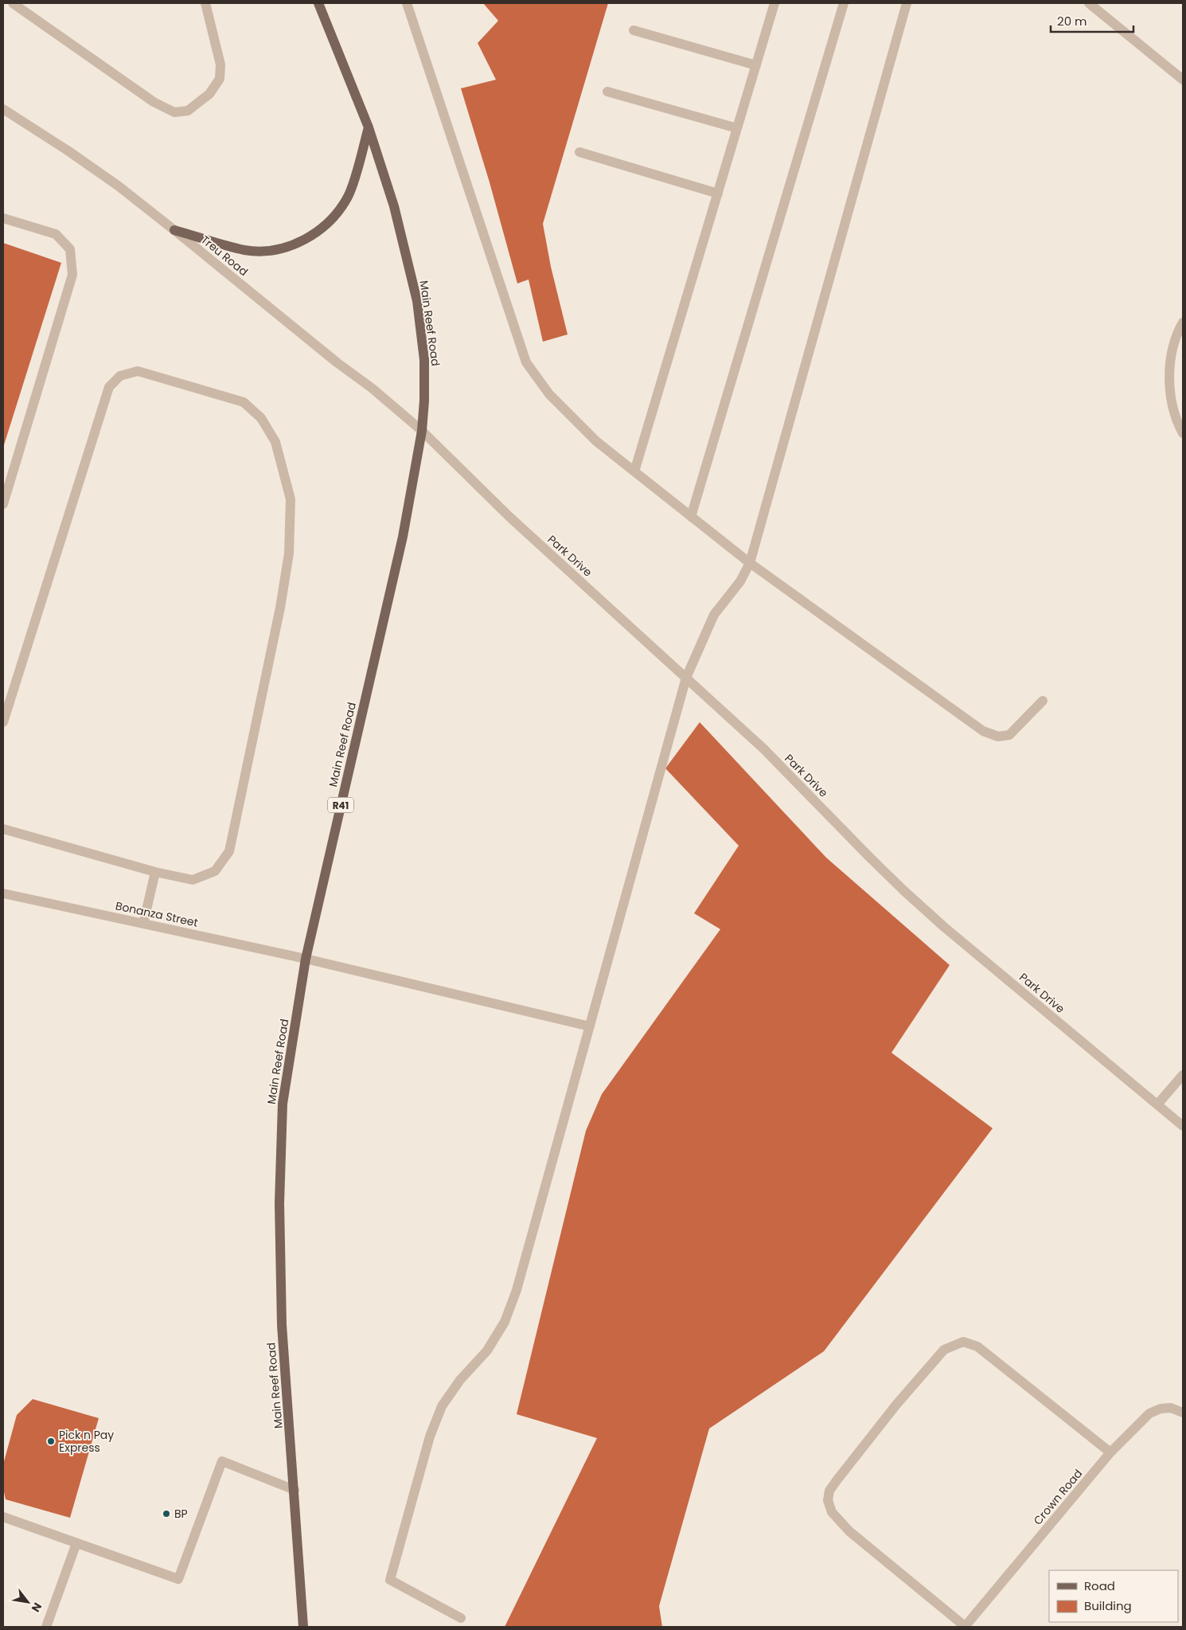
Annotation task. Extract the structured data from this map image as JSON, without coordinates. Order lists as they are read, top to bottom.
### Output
{
  "streets": {
    "main road": ["Main Reef Road", "R41"],
    "street": [
      "Treu Road",
      "Park Drive",
      "Bonanza Street",
      "Crown Road"
    ]
  },
  "crossings": [
    ["Treu Road", "Main Reef Road"],
    ["Treu Road", "Park Drive"],
    ["Main Reef Road", "Park Drive"],
    ["Main Reef Road", "Bonanza Street"]
  ],
  "places": ["Pick n Pay Express", "BP"],
  "legend": ["Road", "Building"],
  "scale_bar": "20 m",
  "north": "bottom right"
}
